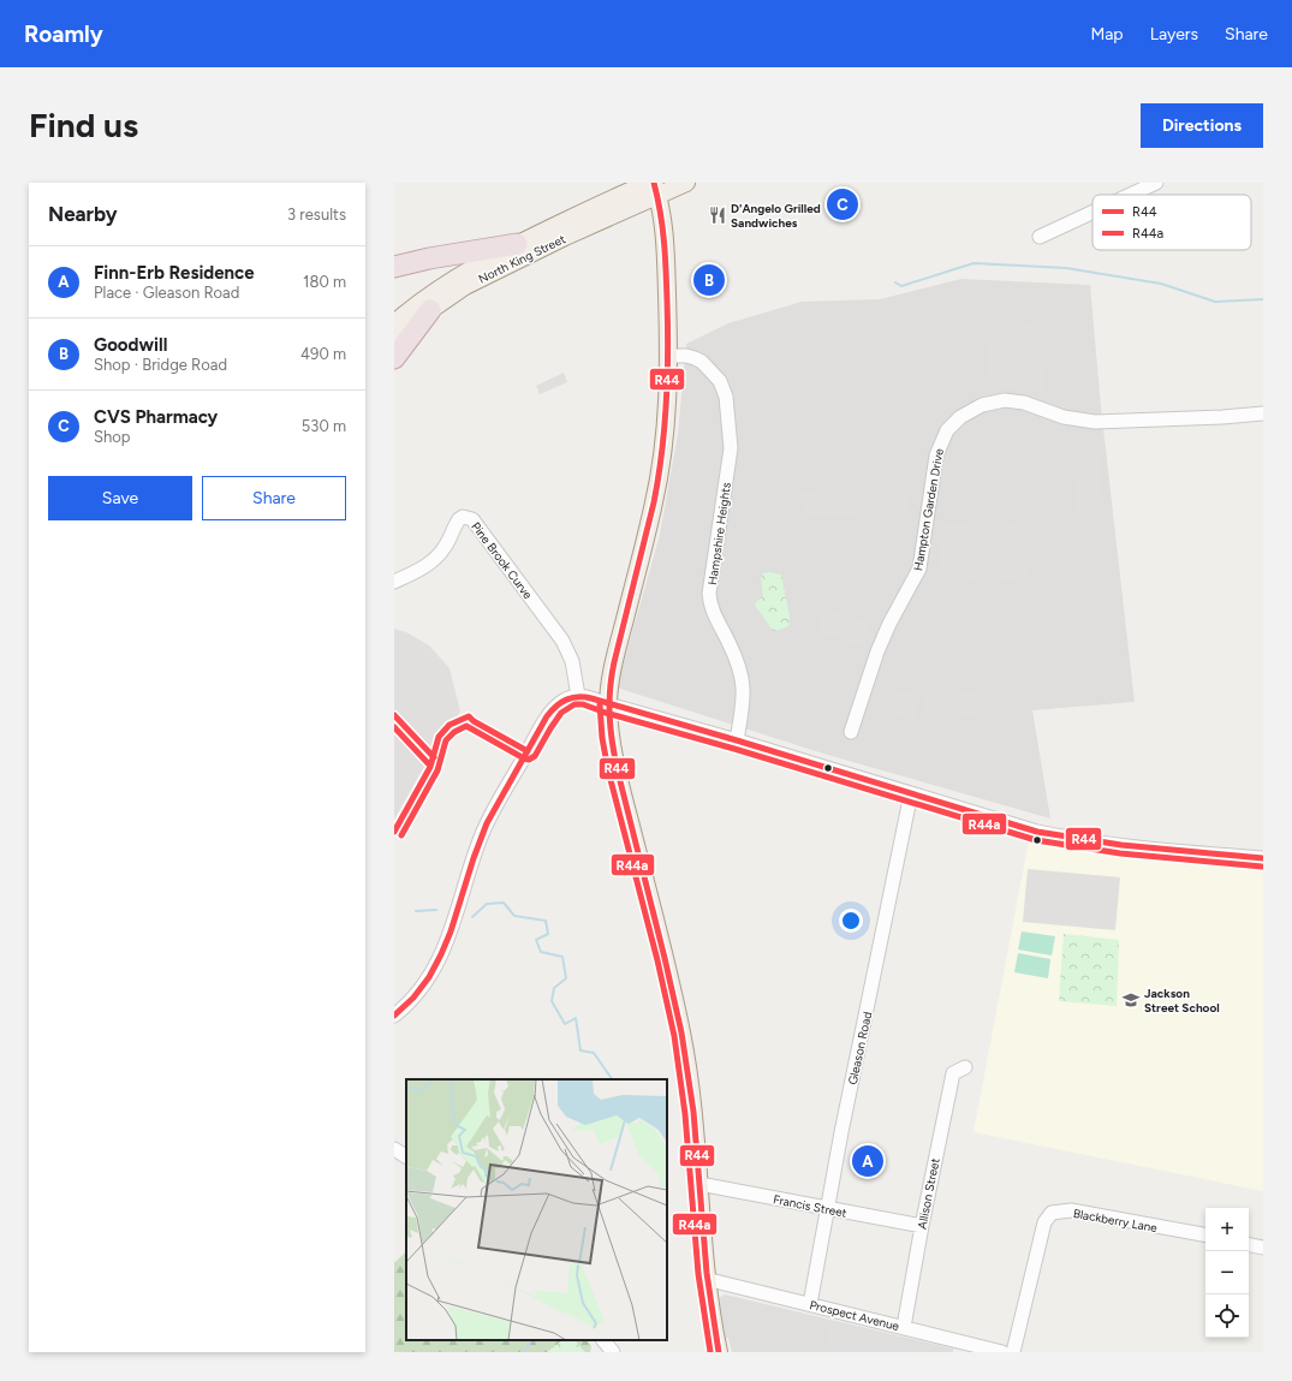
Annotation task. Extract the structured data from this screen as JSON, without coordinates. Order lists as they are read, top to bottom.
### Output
{
  "streets": {
    "main road": ["North King Street"],
    "street": [
      "Hampton Garden Drive",
      "Hampshire Heights",
      "Pine Brook Curve",
      "Gleason Road",
      "Allison Street",
      "Francis Street",
      "Blackberry Lane",
      "Prospect Avenue"
    ]
  },
  "crossings": [
    ["Gleason Road", "Francis Street"],
    ["Gleason Road", "Prospect Avenue"],
    ["Allison Street", "Francis Street"],
    ["Allison Street", "Prospect Avenue"]
  ],
  "places": {
    "restaurant": ["D'Angelo Grilled Sandwiches"],
    "school or university": ["Jackson Street School"]
  },
  "lines": ["transit line R44", "transit line R44a"],
  "legend": ["R44", "R44a"],
  "page": {
    "header": "Roamly",
    "nav": ["Map", "Layers", "Share"],
    "buttons": [
      "Directions",
      ["Save", "Share"]
    ],
    "title": "Find us",
    "heading": ["Nearby", "3 results"],
    "pins": ["C", "B", "A"],
    "list": [
      {
        "mark": "A",
        "name": "Finn-Erb Residence",
        "note": "Place · Gleason Road",
        "value": "180 m"
      },
      {
        "mark": "B",
        "name": "Goodwill",
        "note": "Shop · Bridge Road",
        "value": "490 m"
      },
      {
        "mark": "C",
        "name": "CVS Pharmacy",
        "note": "Shop",
        "value": "530 m"
      }
    ],
    "map_buttons": ["+", "−"]
  }
}
